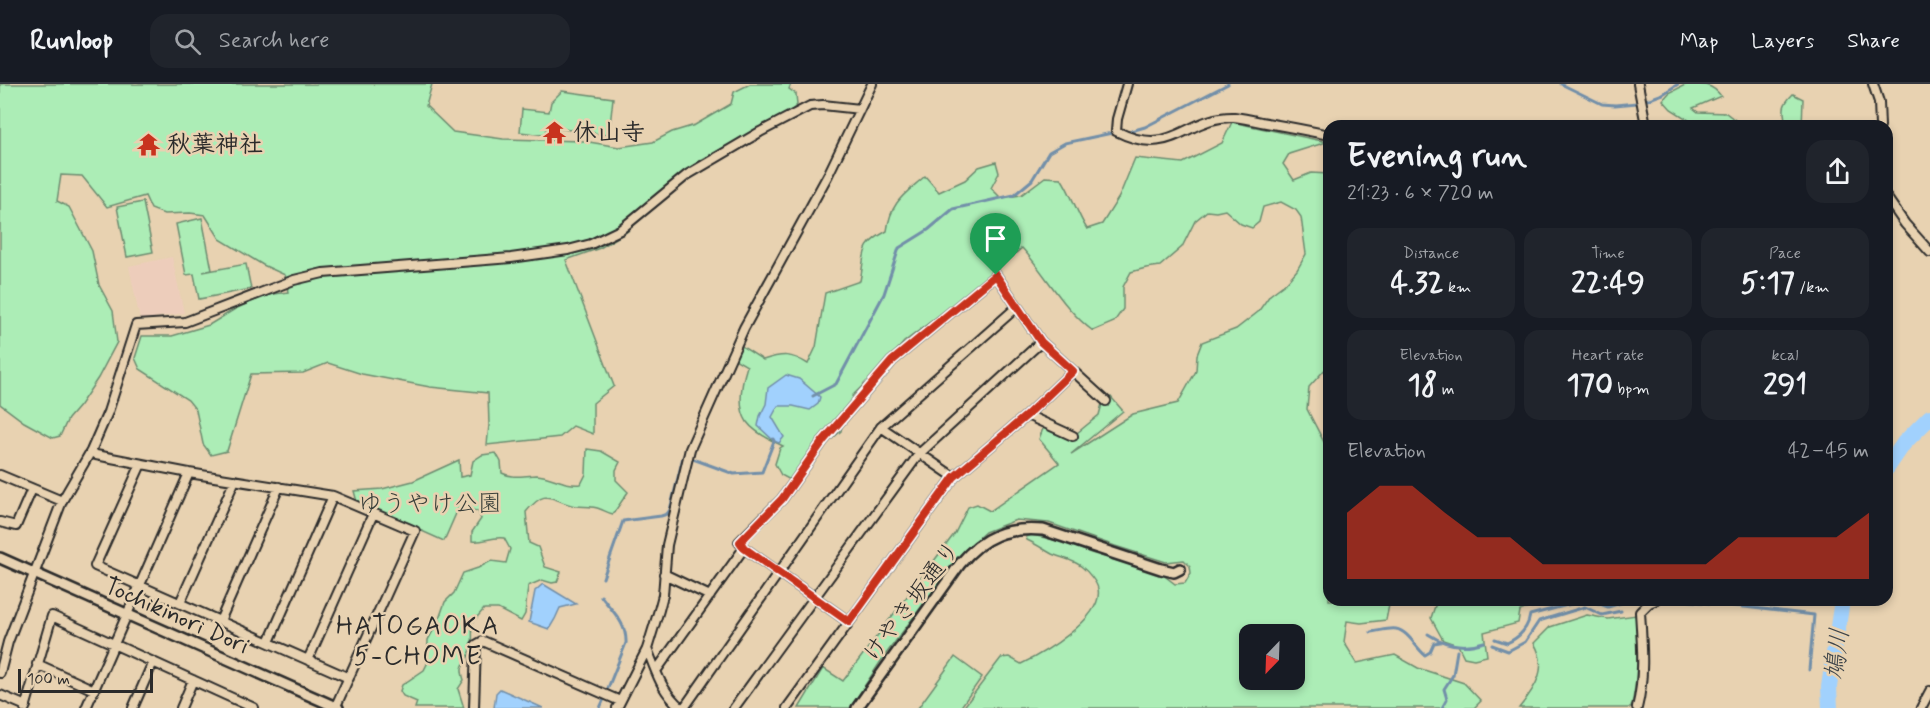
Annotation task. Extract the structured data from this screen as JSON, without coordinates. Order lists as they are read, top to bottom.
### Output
{
  "streets": {
    "street": ["けやき坂通り", "Tochikinori Dori"]
  },
  "districts": ["HATOGAOKA 5-CHOME"],
  "water": ["鳩川"],
  "parks": ["ゆうやけ公園"],
  "places": {
    "temple": ["休山寺", "秋葉神社"]
  },
  "scale_bar": "100 m",
  "north": "bottom left",
  "page": {
    "header": "Runloop",
    "search": "Search here",
    "nav": ["Map", "Layers", "Share"],
    "heading": ["Evening run", "21:23 · 6 × 720 m"],
    "stats": [
      ["Distance", "4.32 km"],
      ["Time", "22:49"],
      ["Pace", "5:17 /km"],
      ["Elevation", "18 m"],
      ["Heart rate", "170 bpm"],
      ["kcal", "291"]
    ],
    "chart": ["Elevation", "42–45 m"],
    "scale": "100 m"
  }
}
